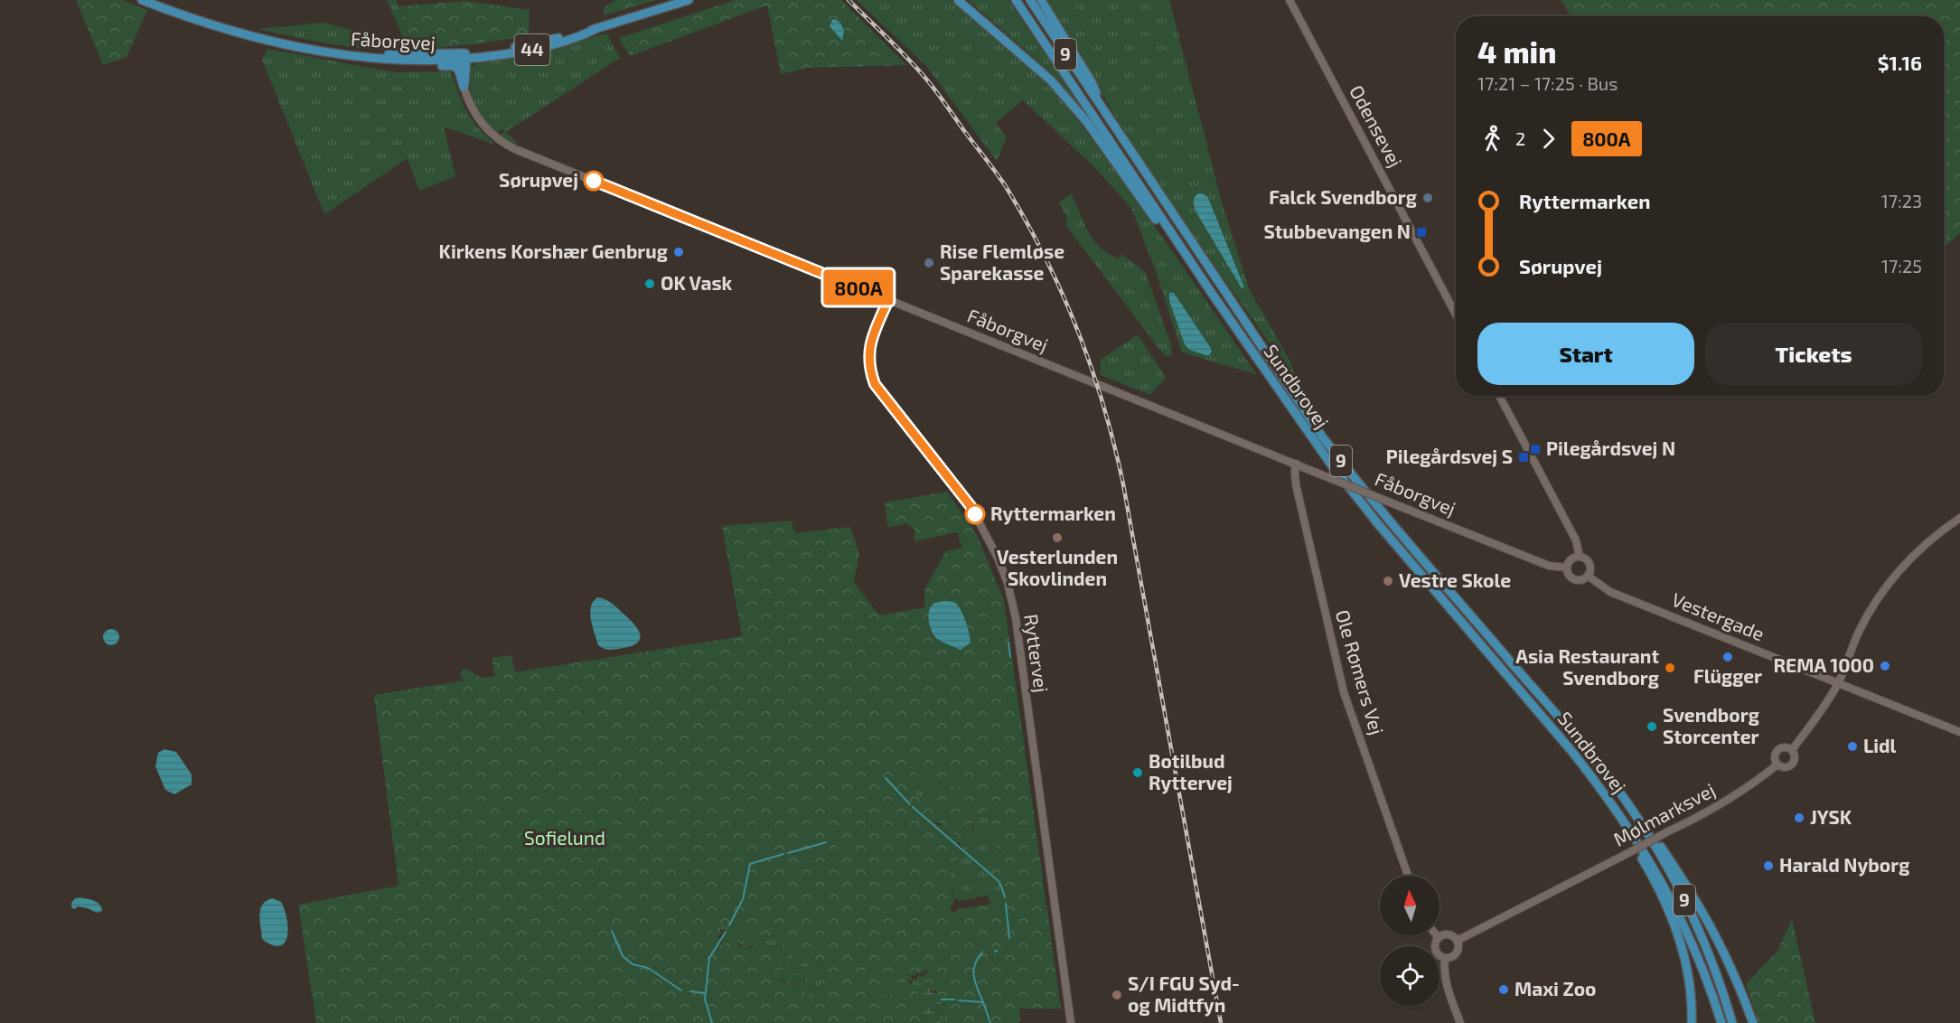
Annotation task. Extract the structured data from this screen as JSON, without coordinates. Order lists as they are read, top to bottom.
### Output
{
  "streets": {
    "main road": [
      "Fåborgvej",
      "44",
      "9",
      "Sundbrovej"
    ],
    "street": [
      "Odensevej",
      "Vestergade",
      "Ryttervej",
      "Ole Rømers Vej",
      "Mølmarksvej"
    ]
  },
  "crossings": [
    ["Fåborgvej", "44"],
    ["Fåborgvej", "Vestergade"],
    ["Fåborgvej", "Ryttervej"],
    ["Fåborgvej", "Ole Rømers Vej"]
  ],
  "parks": ["Sofielund"],
  "places": {
    "other": [
      "Sørupvej",
      "Falck Svendborg",
      "Kirkens Korshær Genbrug",
      "Rise Flemløse Sparekasse",
      "OK Vask",
      "Ryttermarken",
      "Vesterlunden Skovlinden",
      "Vestre Skole",
      "Flügger",
      "REMA 1000",
      "Asia Restaurant Svendborg",
      "Svendborg Storcenter",
      "Lidl",
      "Botilbud Ryttervej",
      "JYSK",
      "Harald Nyborg",
      "Maxi Zoo",
      "S/I FGU Syd- og Midtfyn"
    ],
    "transit": ["Stubbevangen N", "Pilegårdsvej N", "Pilegårdsvej S"]
  },
  "lines": ["bus line 800A"],
  "north": "top",
  "page": {
    "on_map": "800A",
    "heading": ["4 min", "17:21 – 17:25 · Bus", "$1.16"],
    "legs": ["2", "800A"],
    "list": [
      {
        "name": "Ryttermarken",
        "value": "17:23"
      },
      {
        "name": "Sørupvej",
        "value": "17:25"
      }
    ],
    "buttons": ["Start", "Tickets"]
  }
}
